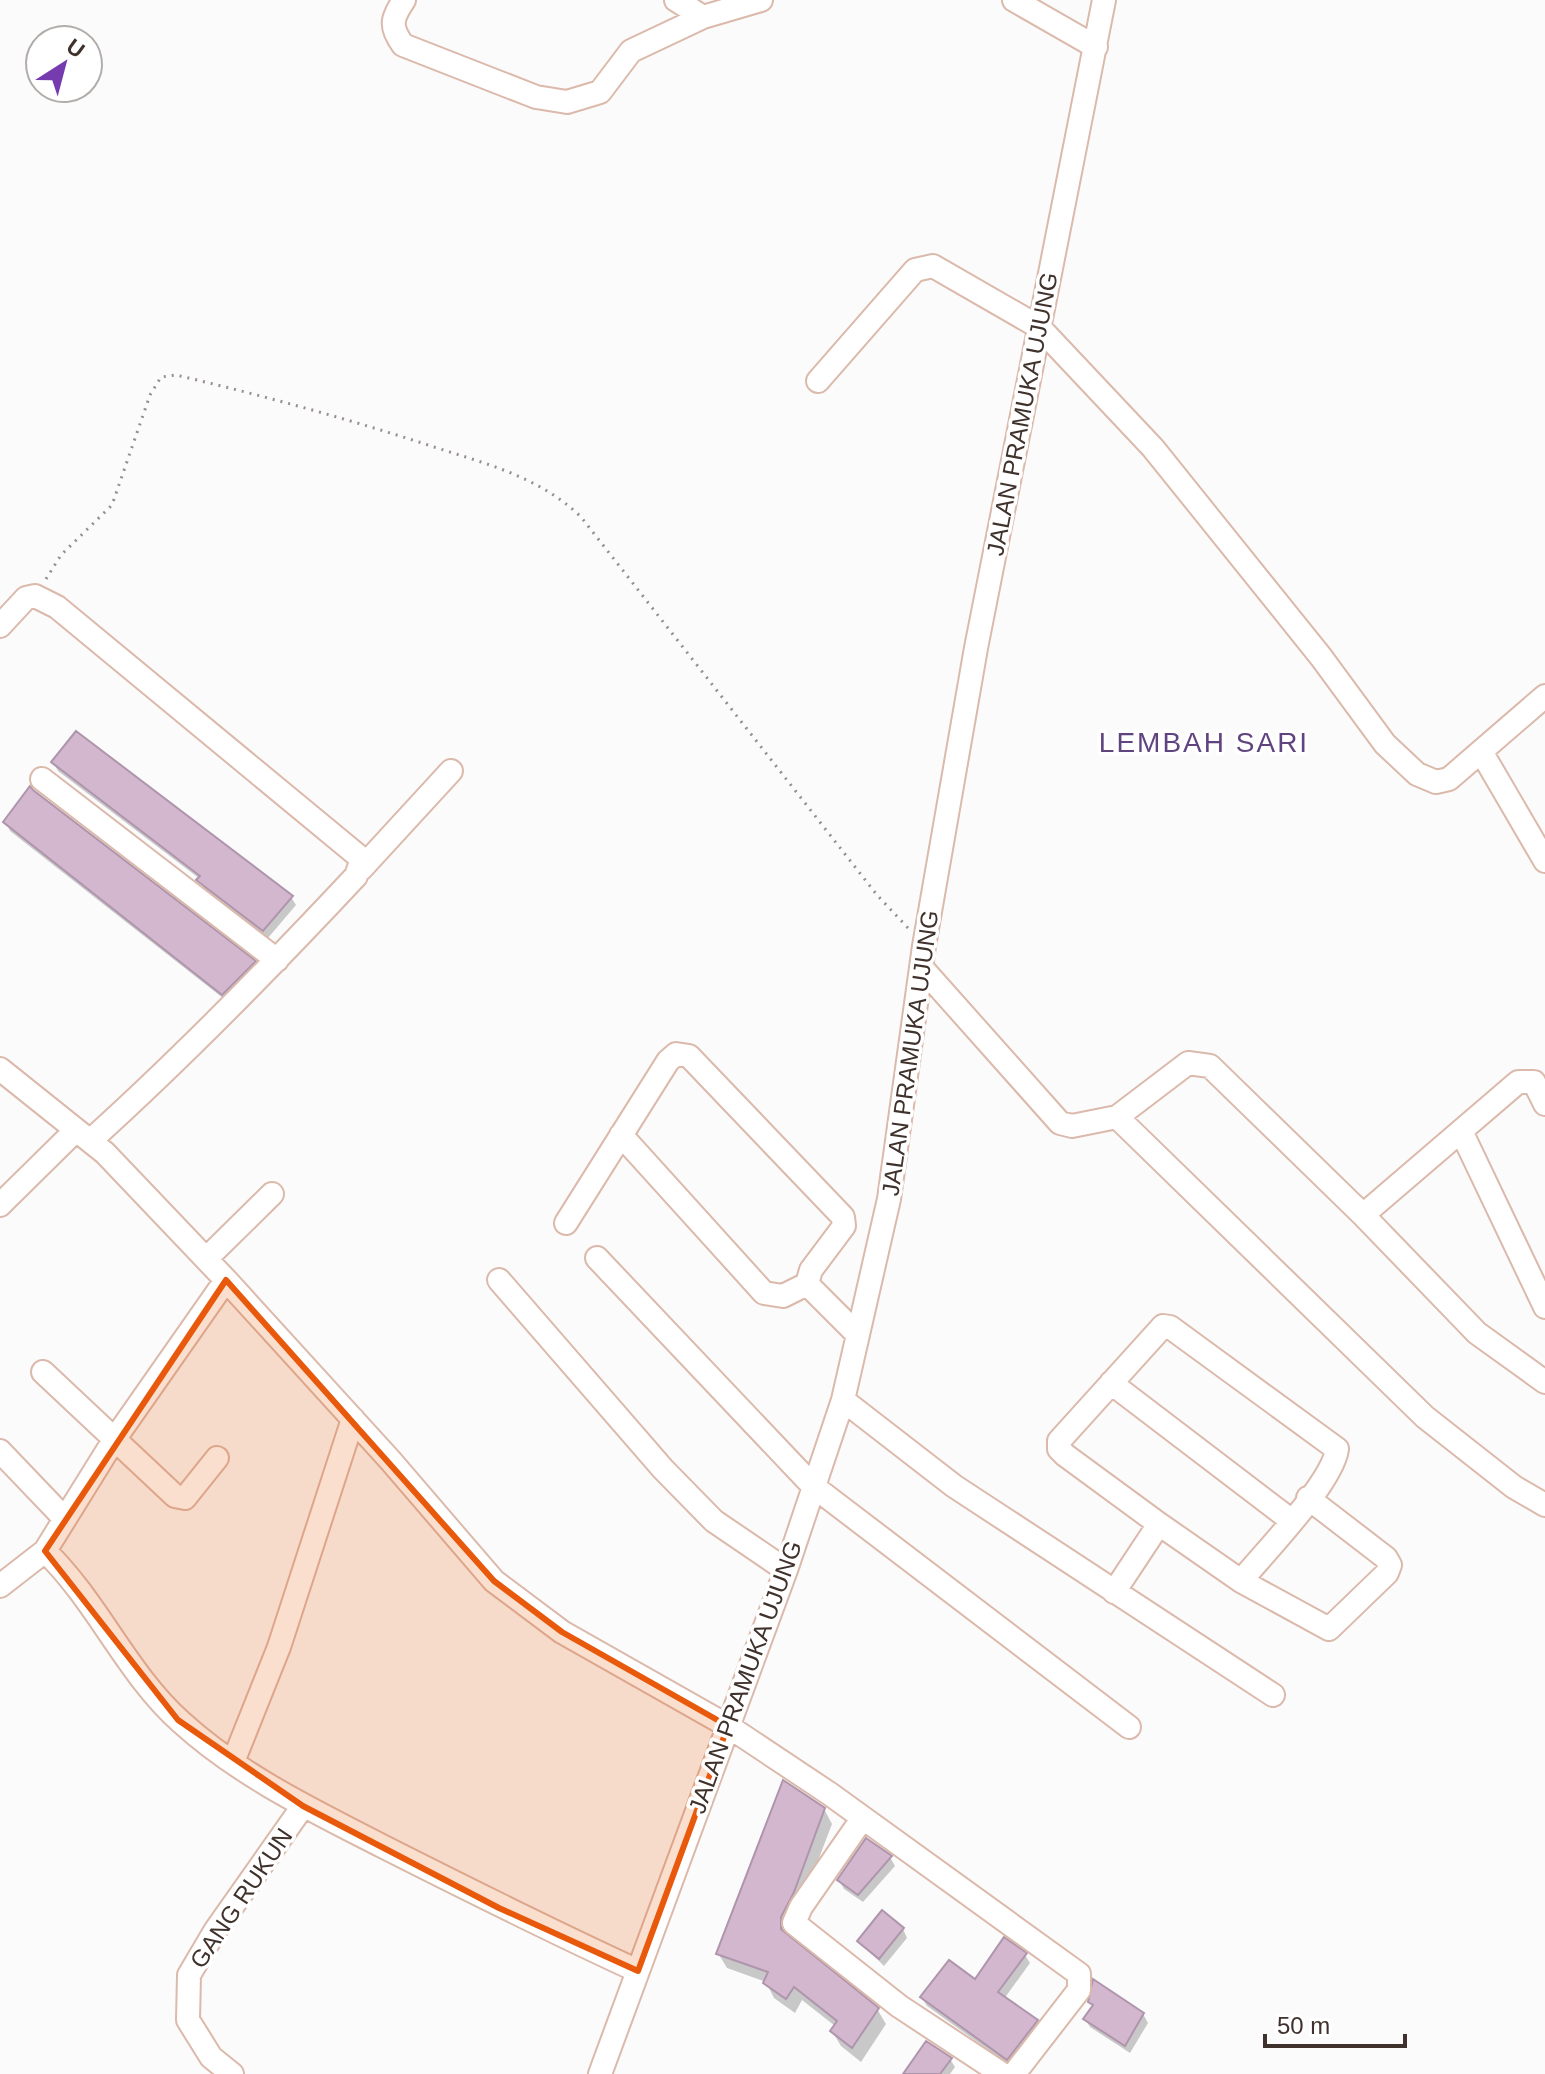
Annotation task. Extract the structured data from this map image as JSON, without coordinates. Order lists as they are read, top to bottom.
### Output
{
  "streets": {
    "street": ["JALAN PRAMUKA UJUNG", "GANG RUKUN"]
  },
  "districts": ["LEMBAH SARI"],
  "scale_bar": "50 m",
  "north": "top right"
}
